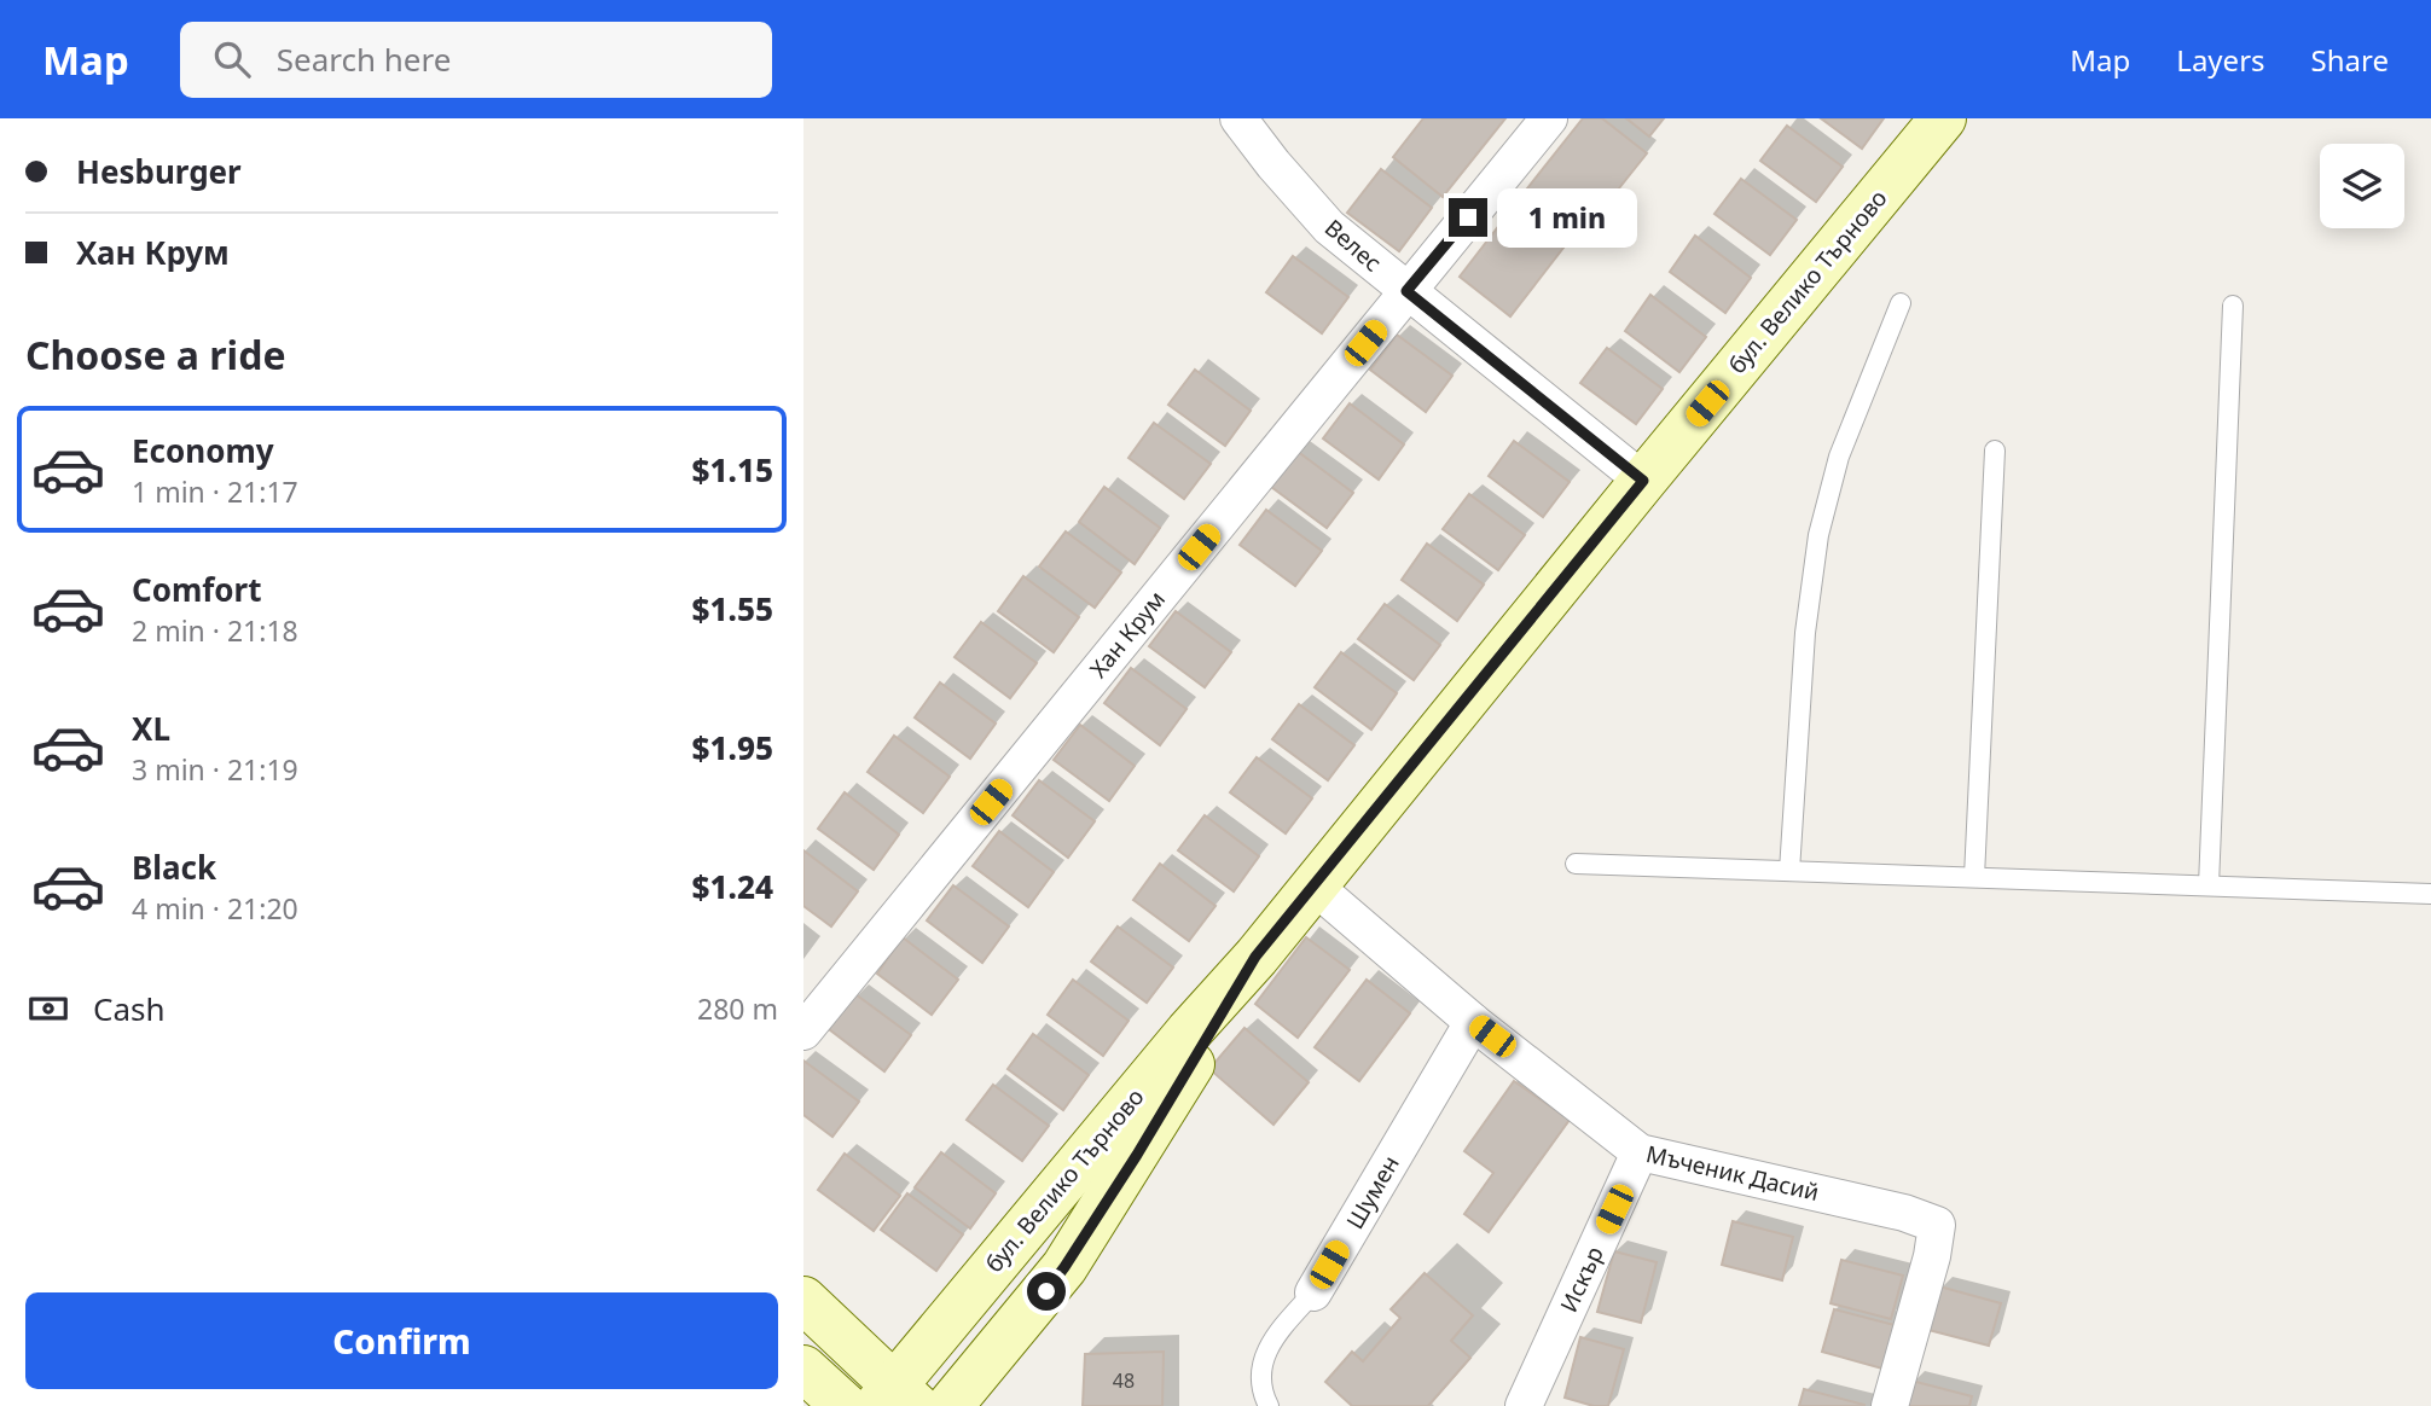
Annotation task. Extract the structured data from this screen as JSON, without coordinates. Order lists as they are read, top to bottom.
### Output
{
  "streets": {
    "main road": ["бул. Велико Търново"],
    "street": [
      "Велес",
      "Хан Крум",
      "Мъченик Дасий",
      "Шумен",
      "Искър"
    ]
  },
  "crossings": [
    ["Велес", "бул. Велико Търново"],
    ["Велес", "Хан Крум"],
    ["бул. Велико Търново", "Мъченик Дасий"],
    ["Мъченик Дасий", "Шумен"],
    ["Мъченик Дасий", "Искър"]
  ],
  "house_numbers": ["48"],
  "page": {
    "header": "Map",
    "search": "Search here",
    "nav": ["Map", "Layers", "Share"],
    "banner": ["Hesburger", "Хан Крум"],
    "bubble": "1 min",
    "heading": "Choose a ride",
    "list": [
      {
        "name": "Economy",
        "note": "1 min · 21:17",
        "value": "$1.15"
      },
      {
        "name": "Comfort",
        "note": "2 min · 21:18",
        "value": "$1.55"
      },
      {
        "name": "XL",
        "note": "3 min · 21:19",
        "value": "$1.95"
      },
      {
        "name": "Black",
        "note": "4 min · 21:20",
        "value": "$1.24"
      }
    ],
    "pay": ["Cash", "280 m"],
    "buttons": "Confirm"
  }
}
